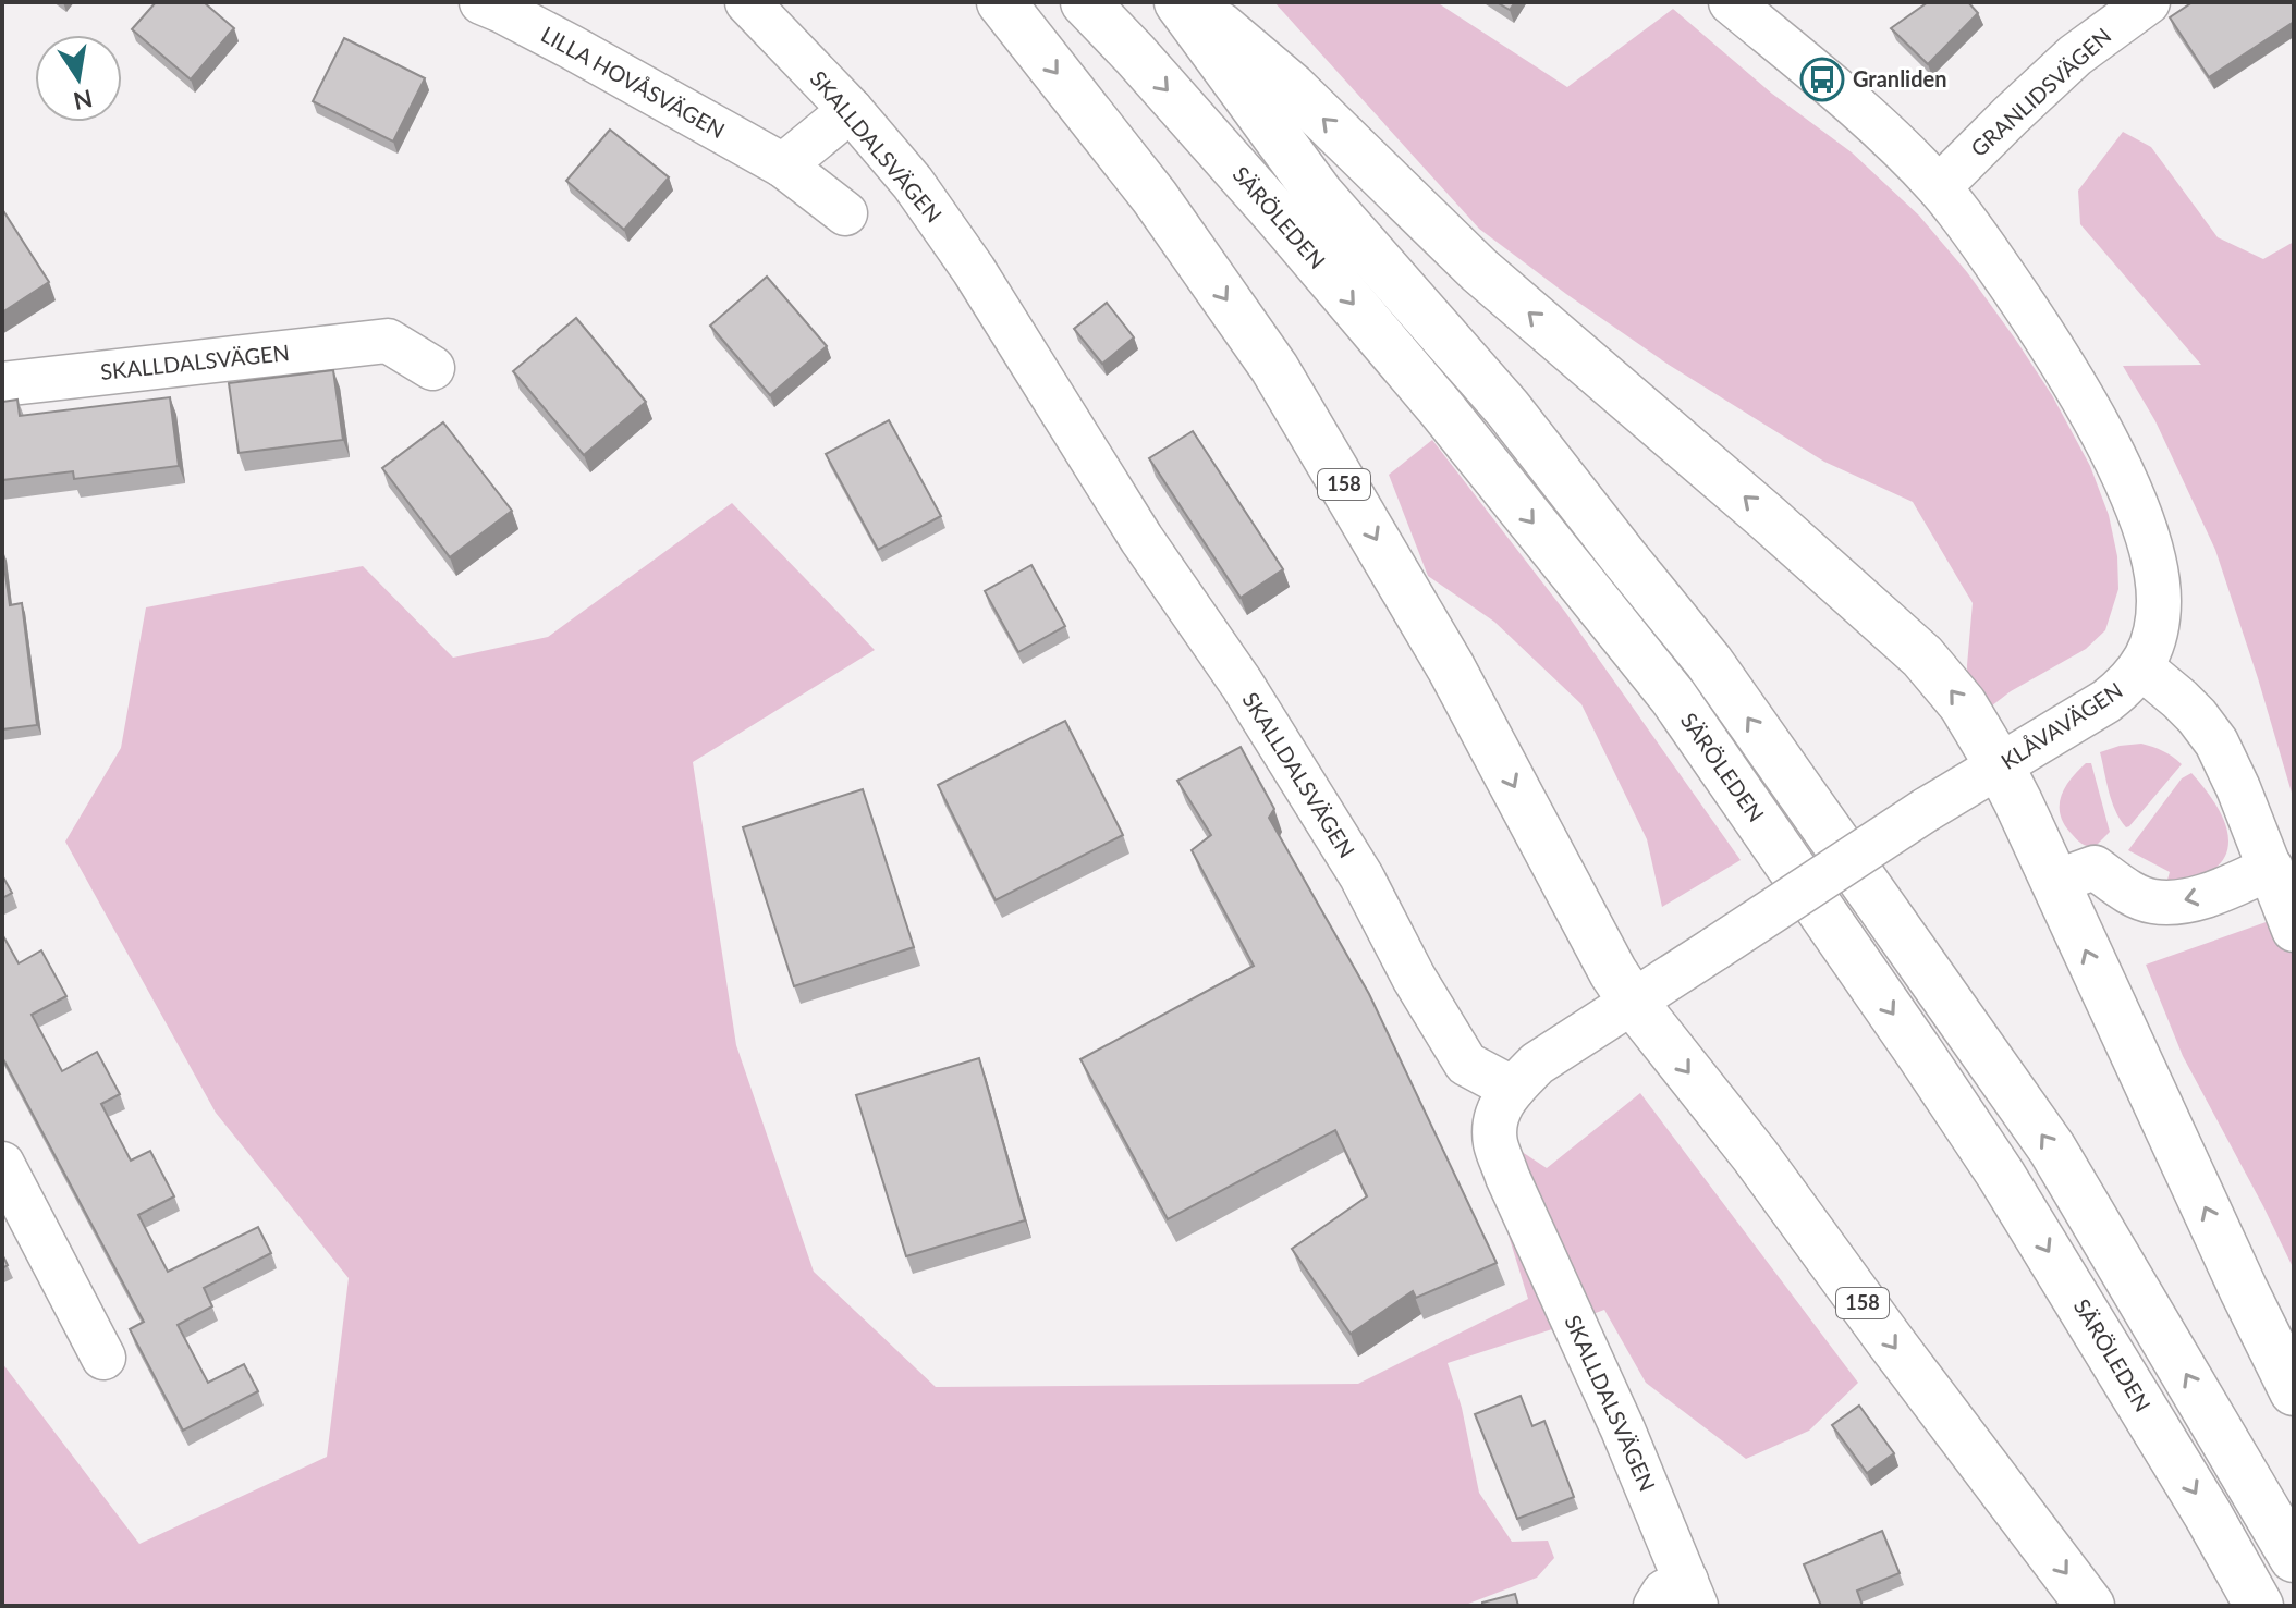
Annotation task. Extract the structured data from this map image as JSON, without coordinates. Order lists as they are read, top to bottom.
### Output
{
  "streets": {
    "main road": ["SÄRÖLEDEN", "158"],
    "street": [
      "LILLA HOVÅSVÄGEN",
      "GRANLIDSVÄGEN",
      "SKALLDALSVÄGEN",
      "KLÅVAVÄGEN"
    ]
  },
  "crossings": [
    ["GRANLIDSVÄGEN", "KLÅVAVÄGEN"],
    ["SKALLDALSVÄGEN", "KLÅVAVÄGEN"],
    ["158", "KLÅVAVÄGEN"]
  ],
  "places": {
    "bus stop": ["Granliden"]
  },
  "north": "bottom"
}
